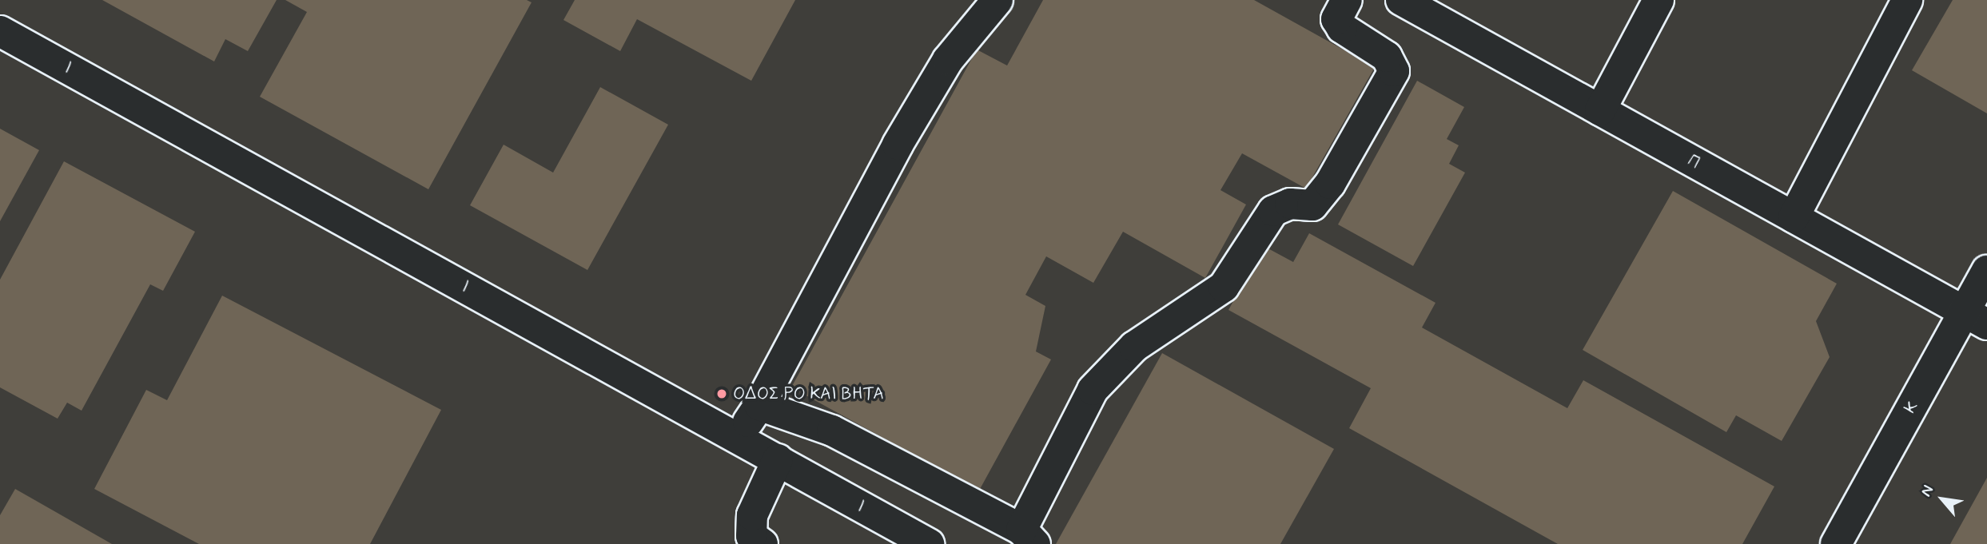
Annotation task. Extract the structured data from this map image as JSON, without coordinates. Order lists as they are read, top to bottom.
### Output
{
  "streets": {
    "street": ["Ι", "Π", "Κ"]
  },
  "crossings": [
    ["Π", "Κ"]
  ],
  "places": ["ΟΔΟΣ ΡΟ ΚΑΙ ΒΗΤΑ"],
  "north": "top left"
}
